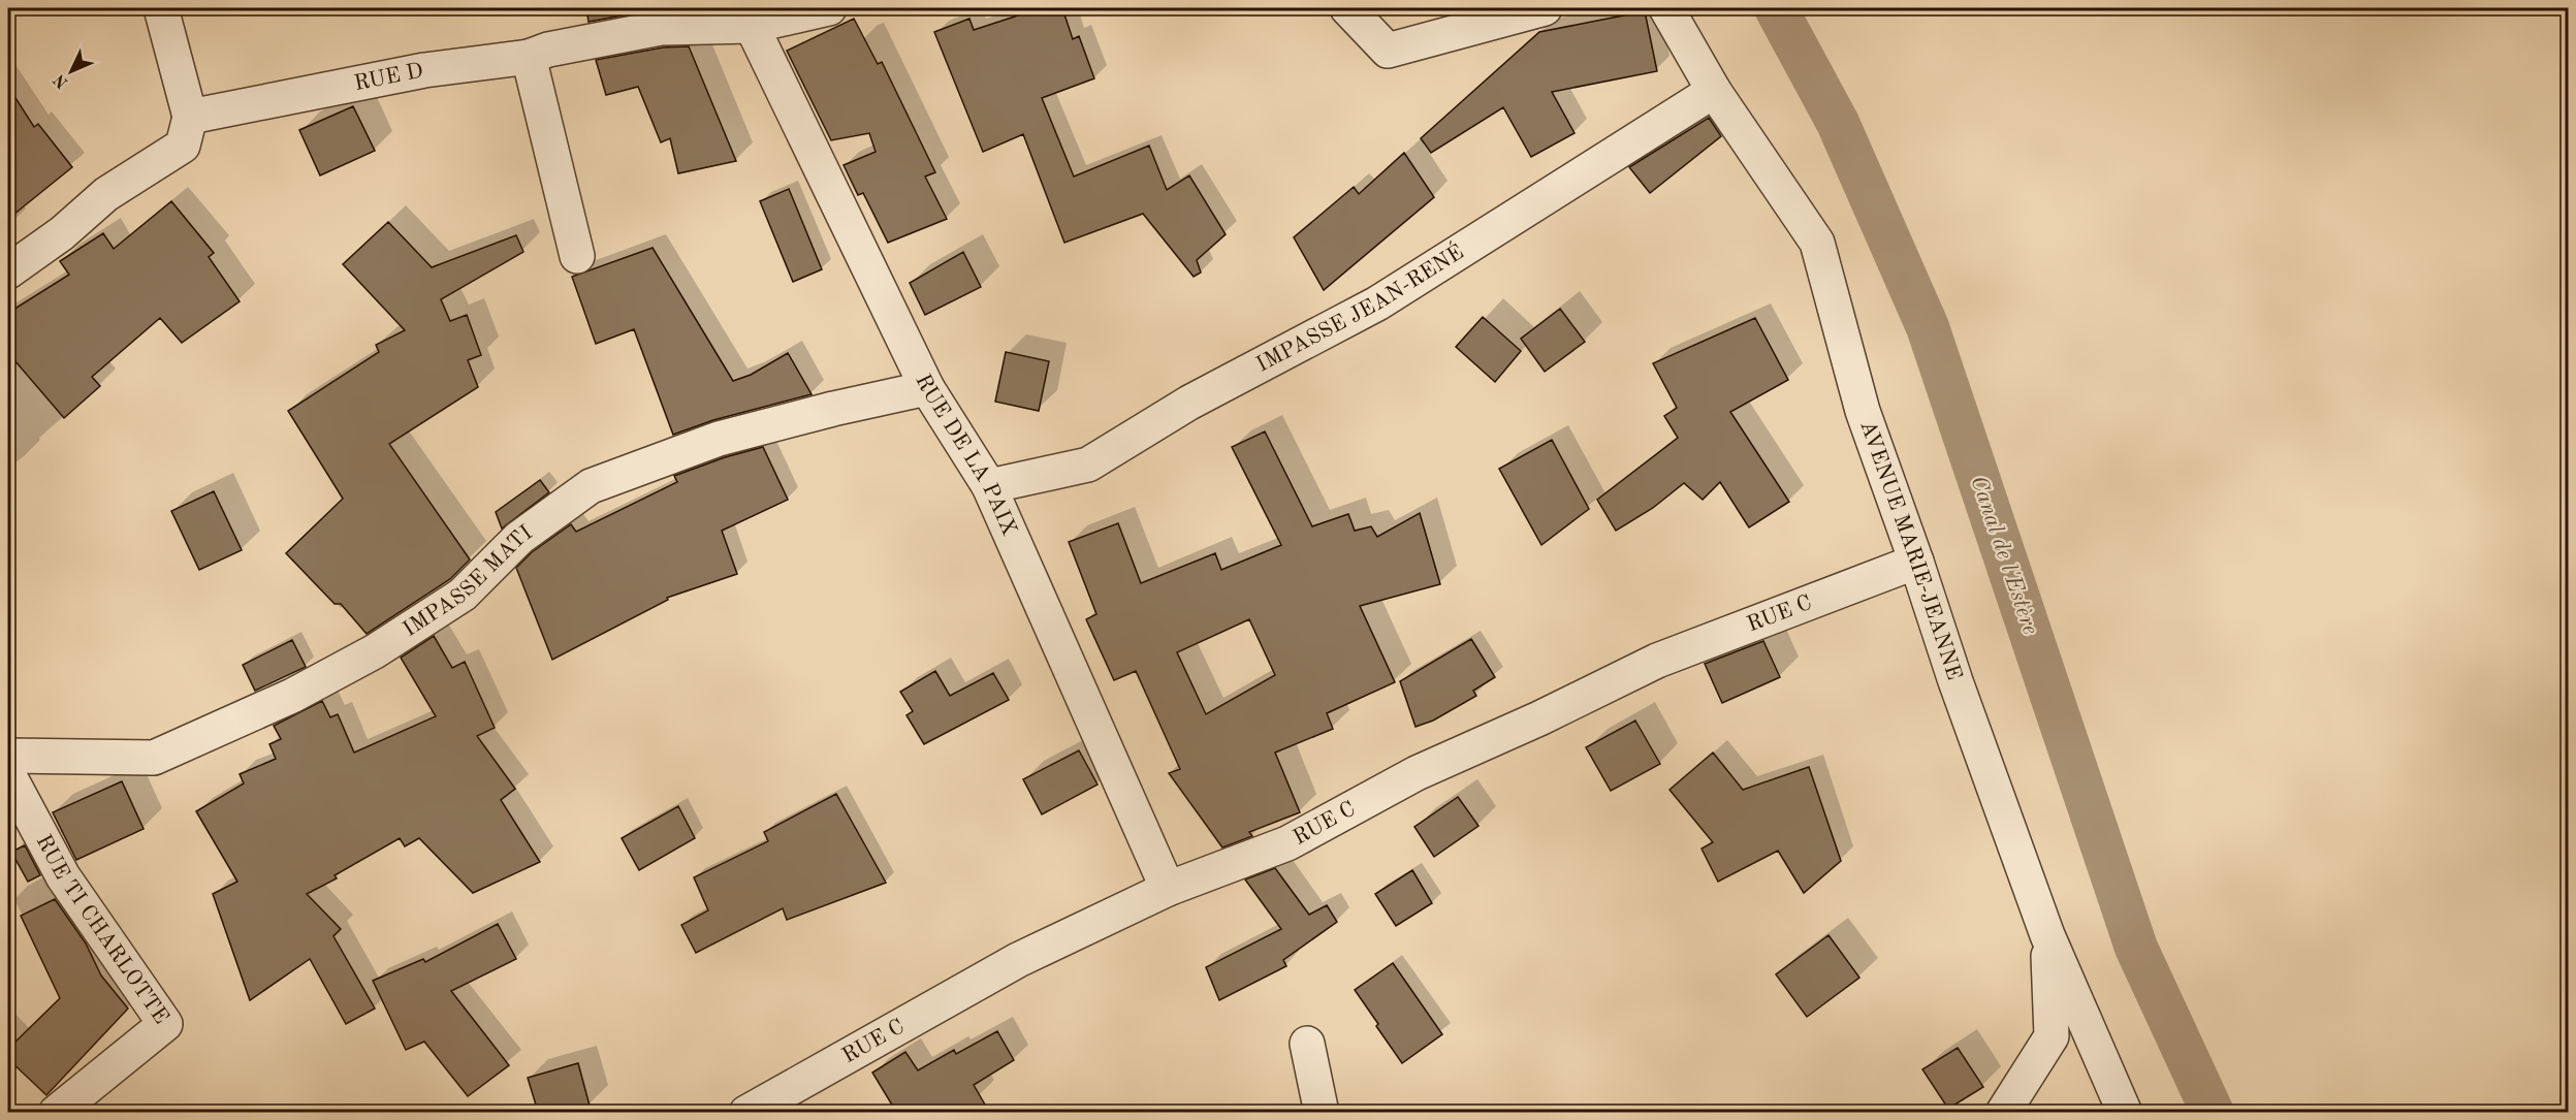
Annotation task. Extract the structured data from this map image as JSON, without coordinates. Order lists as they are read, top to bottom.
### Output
{
  "streets": {
    "street": [
      "RUE D",
      "IMPASSE JEAN-RENÉ",
      "RUE DE LA PAIX",
      "AVENUE MARIE-JEANNE",
      "IMPASSE MATI",
      "RUE C",
      "RUE TI CHARLOTTE"
    ]
  },
  "crossings": [
    ["RUE D", "RUE DE LA PAIX"],
    ["IMPASSE JEAN-RENÉ", "RUE DE LA PAIX"],
    ["IMPASSE JEAN-RENÉ", "AVENUE MARIE-JEANNE"],
    ["RUE DE LA PAIX", "IMPASSE MATI"],
    ["RUE DE LA PAIX", "RUE C"],
    ["AVENUE MARIE-JEANNE", "RUE C"]
  ],
  "water": ["Canal de l'Estère"],
  "north": "bottom left"
}
